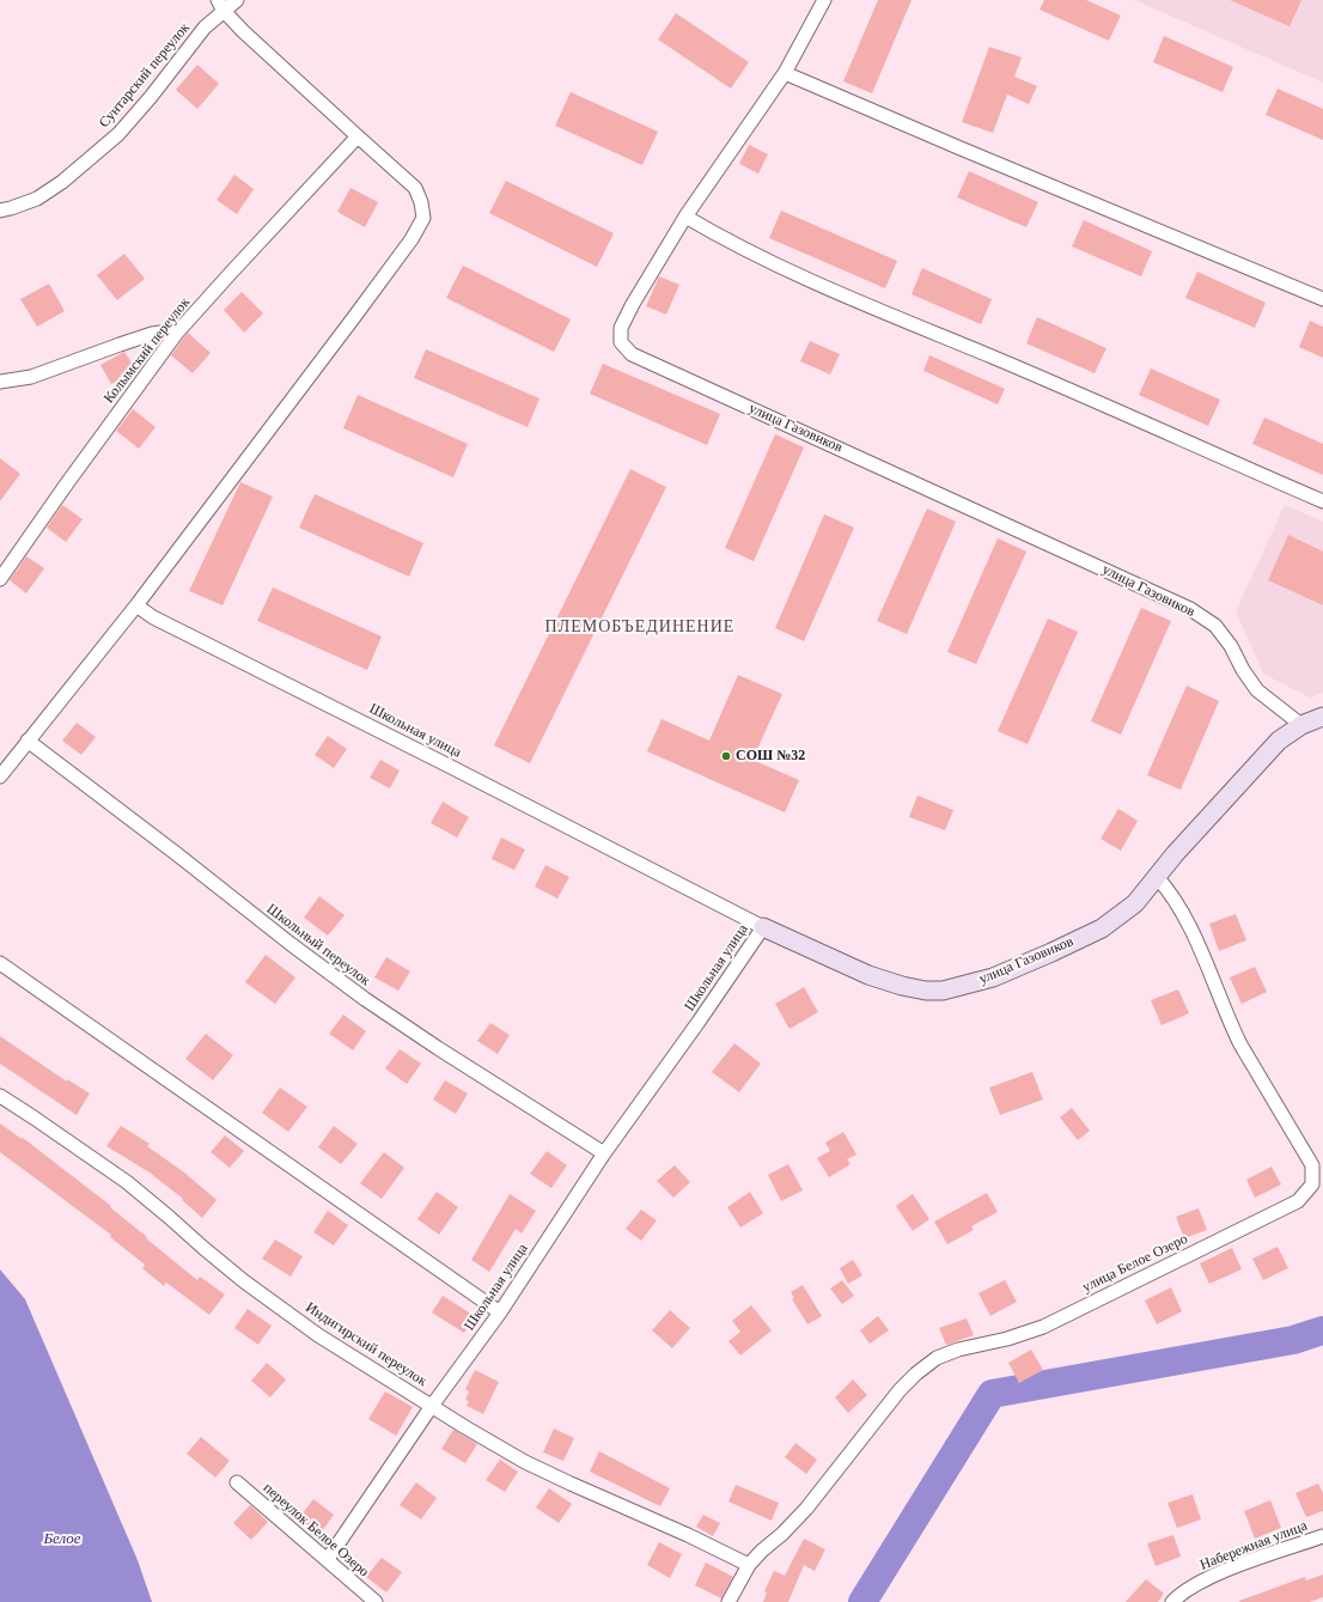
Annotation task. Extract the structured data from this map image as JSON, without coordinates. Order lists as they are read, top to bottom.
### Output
{
  "streets": {
    "street": [
      "Сунтарский переулок",
      "Колымский переулок",
      "улица Газовиков",
      "Школьная улица",
      "Школьный переулок",
      "улица Белое Озеро",
      "Индигирский переулок",
      "переулок Белое Озеро",
      "Набережная улица"
    ]
  },
  "crossings": [
    ["улица Газовиков", "Школьная улица"],
    ["улица Газовиков", "улица Белое Озеро"],
    ["Школьная улица", "Школьный переулок"],
    ["Школьная улица", "Индигирский переулок"],
    ["Школьная улица", "переулок Белое Озеро"],
    ["улица Белое Озеро", "Индигирский переулок"]
  ],
  "districts": ["ПЛЕМОБЪЕДИНЕНИЕ"],
  "water": ["Белое"],
  "places": ["СОШ №32"]
}
